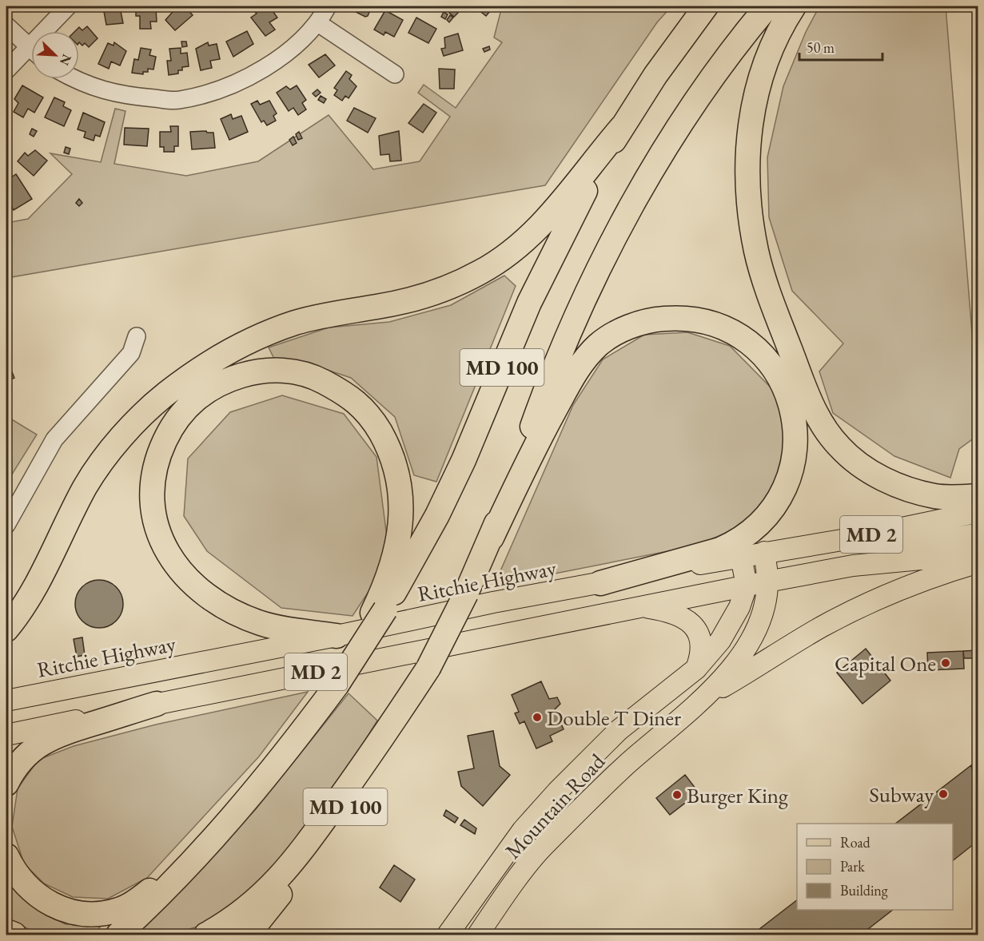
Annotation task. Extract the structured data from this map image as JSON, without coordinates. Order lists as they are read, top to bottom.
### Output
{
  "streets": {
    "highway": ["MD 100"],
    "main road": ["MD 2", "Ritchie Highway", "Mountain Road"]
  },
  "crossings": [
    ["MD 2", "Mountain Road"],
    ["Ritchie Highway", "Mountain Road"]
  ],
  "places": [
    "Capital One",
    "Double T Diner",
    "Subway",
    "Burger King"
  ],
  "legend": ["Road", "Park", "Building"],
  "scale_bar": "50 m",
  "north": "bottom right"
}
